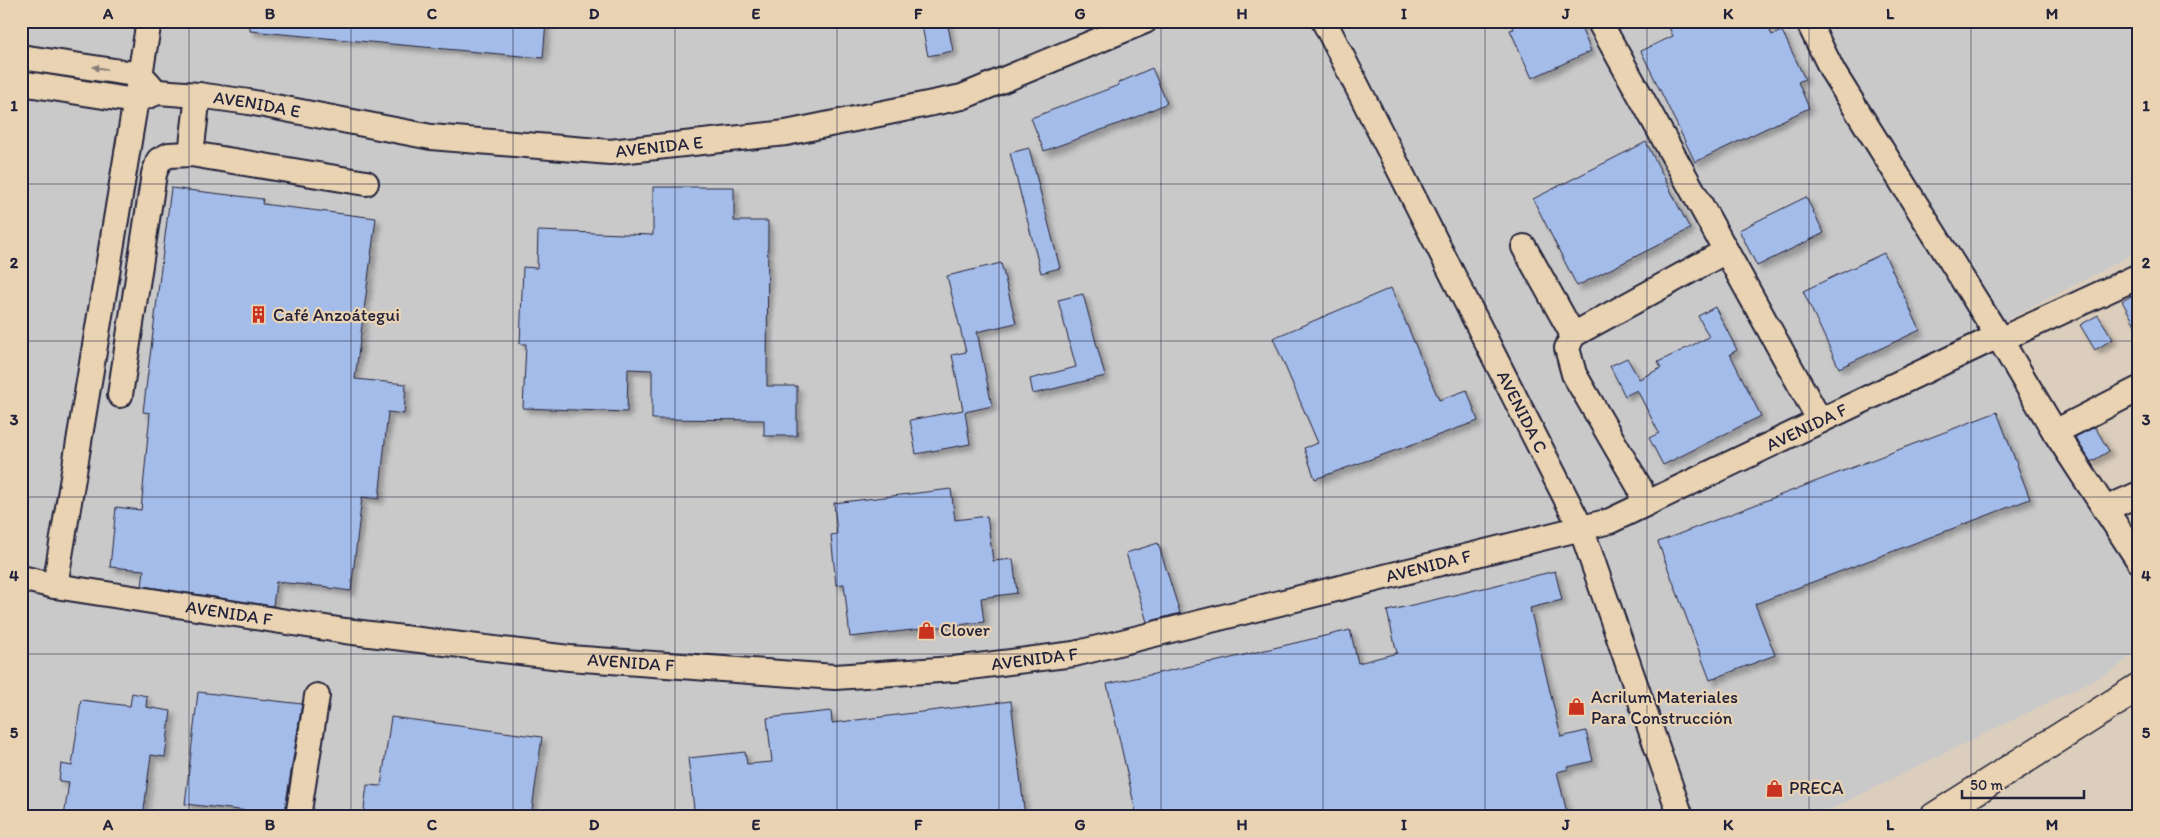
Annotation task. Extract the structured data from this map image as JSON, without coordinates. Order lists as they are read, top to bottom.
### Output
{
  "streets": {
    "street": ["AVENIDA E", "AVENIDA C", "AVENIDA F"]
  },
  "crossings": [
    ["AVENIDA C", "AVENIDA F"]
  ],
  "places": {
    "building": ["Café Anzoátegui"],
    "shop": ["Clover", "Acrilum Materiales Para Construcción", "PRECA"]
  },
  "scale_bar": "50 m",
  "grid": {
    "columns": [
      "A",
      "B",
      "C",
      "D",
      "E",
      "F",
      "G",
      "H",
      "I",
      "J",
      "K",
      "L",
      "M"
    ],
    "rows": [
      "1",
      "2",
      "3",
      "4",
      "5"
    ]
  }
}
